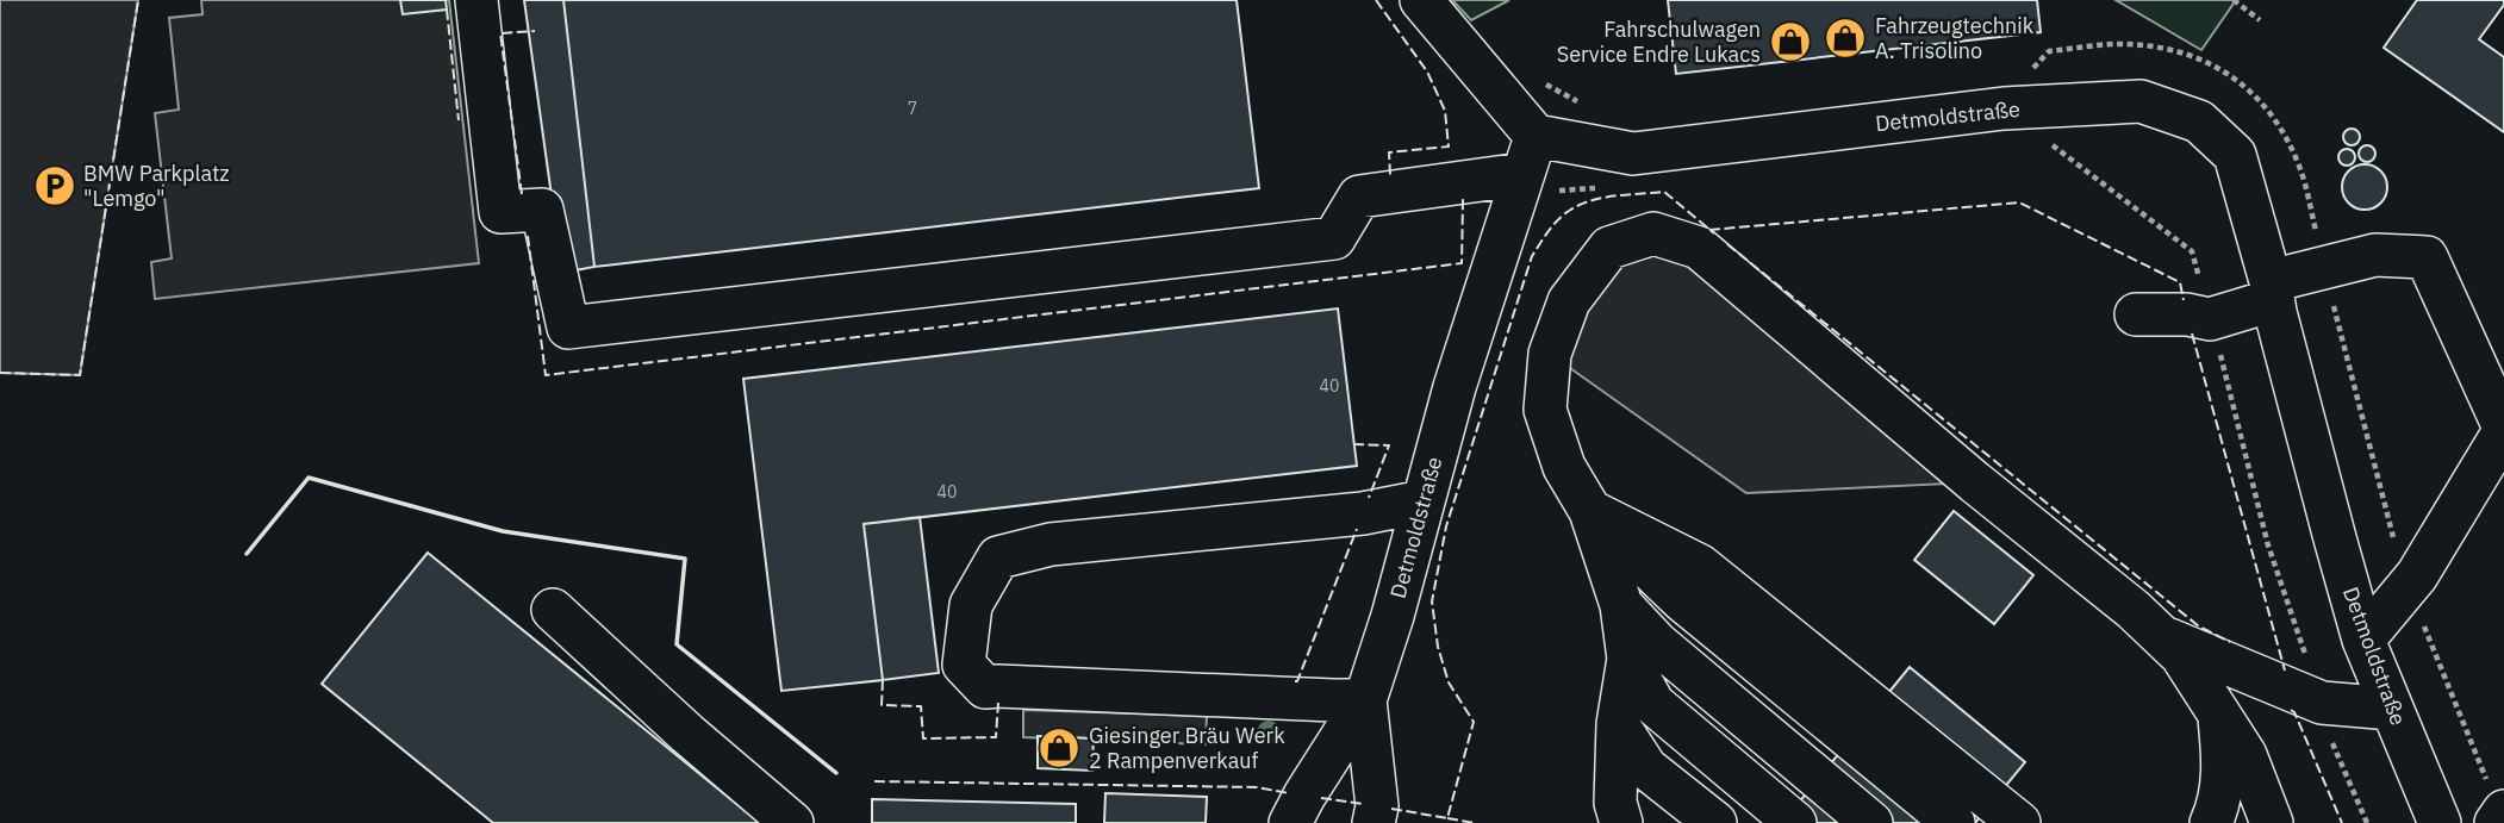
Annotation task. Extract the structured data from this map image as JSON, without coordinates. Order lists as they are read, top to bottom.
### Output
{
  "streets": {
    "street": ["Detmoldstraße"]
  },
  "places": {
    "shop": ["Fahrzeugtechnik A. Trisolino", "Fahrschulwagen Service Endre Lukacs", "Giesinger Bräu Werk 2 Rampenverkauf"],
    "parking": ["BMW Parkplatz \"Lemgo\""]
  },
  "house_numbers": ["7", "40", "40"]
}
